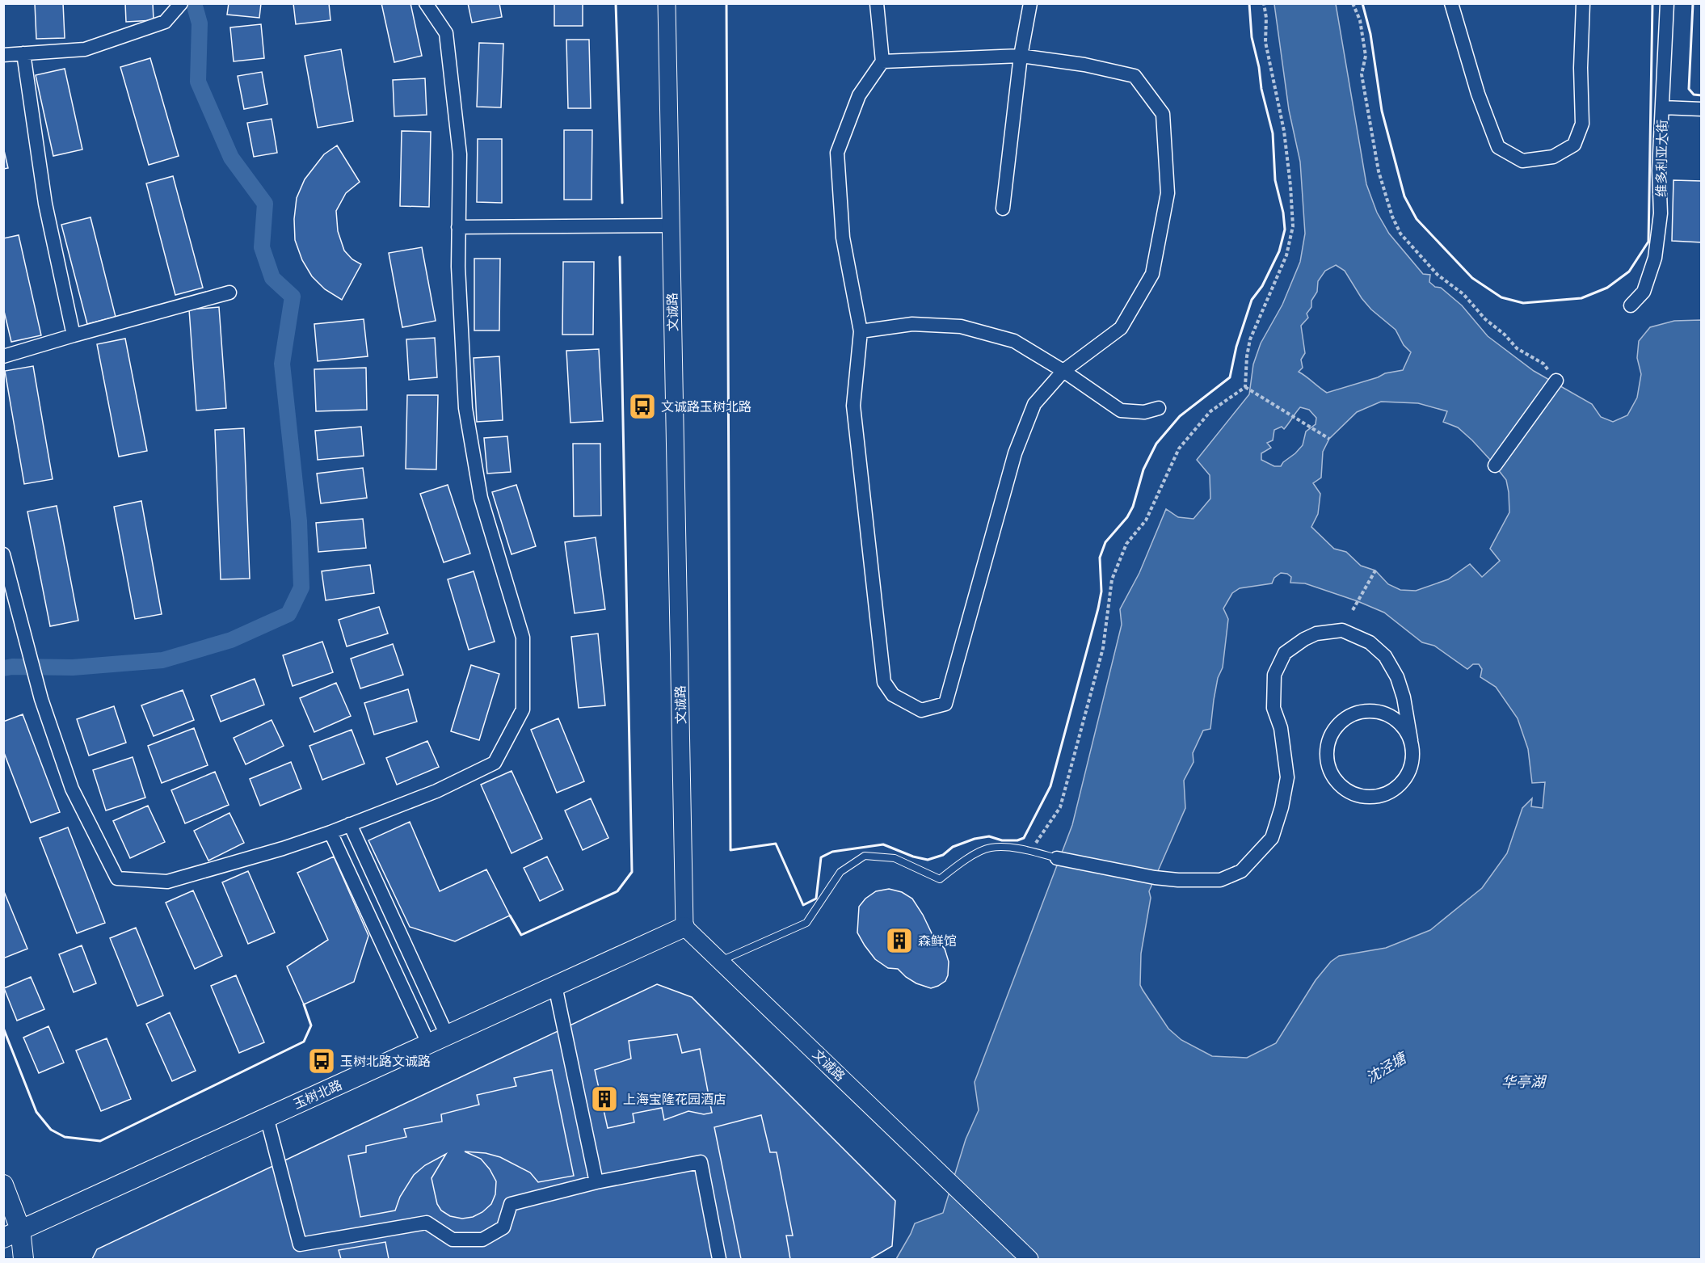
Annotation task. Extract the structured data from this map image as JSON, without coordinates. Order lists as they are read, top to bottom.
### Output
{
  "streets": {
    "main road": ["玉树北路"],
    "street": ["维多利亚大街", "文诚路"]
  },
  "crossings": [
    ["文诚路", "玉树北路"]
  ],
  "water": ["沈泾塘", "华亭湖"],
  "places": {
    "bus stop": ["文诚路玉树北路", "玉树北路文诚路"],
    "building": ["森鲜馆", "上海宝隆花园酒店"]
  }
}
